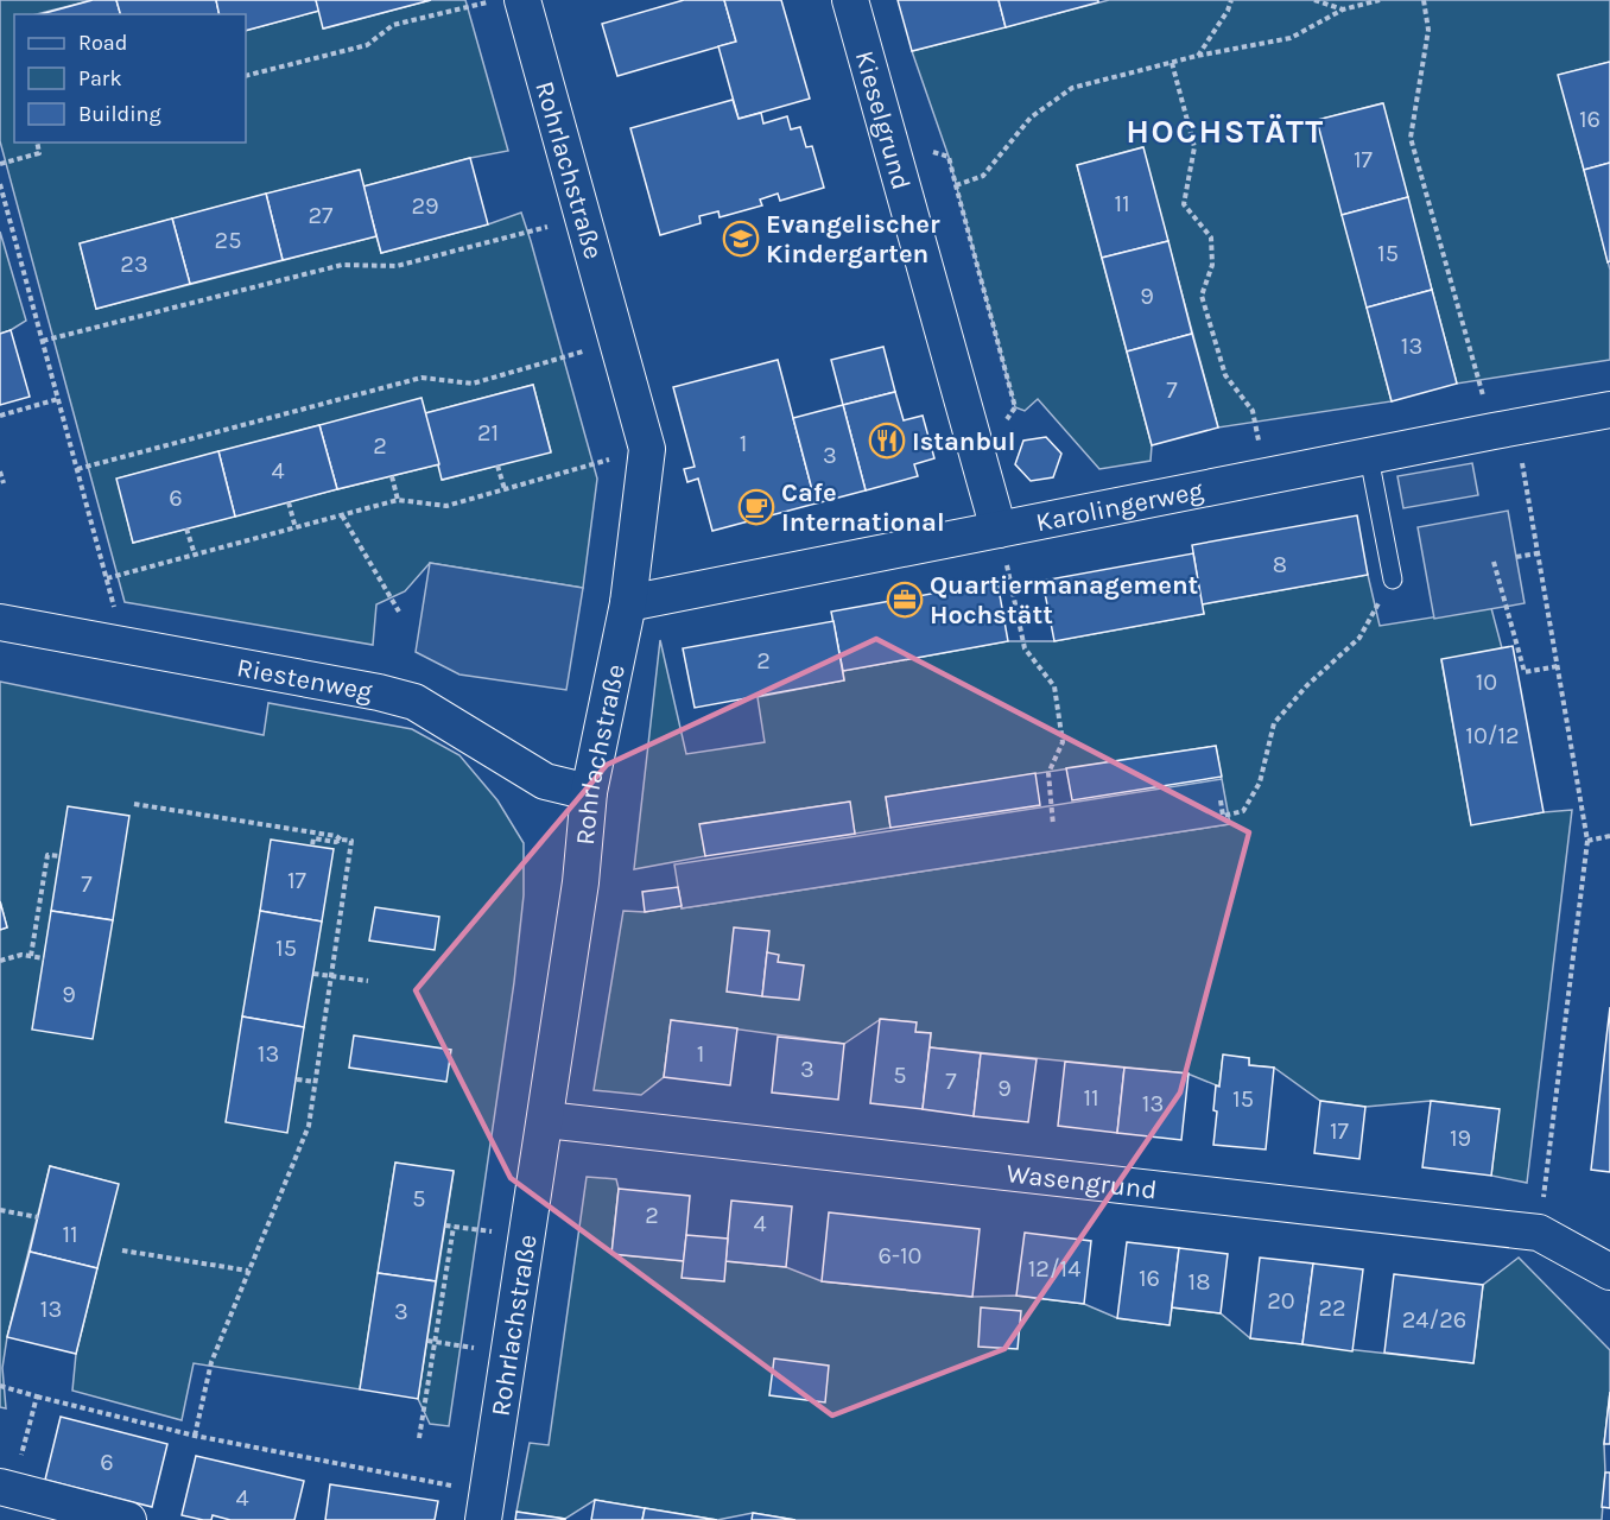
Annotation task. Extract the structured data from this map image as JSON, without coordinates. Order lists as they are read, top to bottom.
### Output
{
  "streets": {
    "street": [
      "Kieselgrund",
      "Rohrlachstraße",
      "Karolingerweg",
      "Riestenweg",
      "Wasengrund"
    ]
  },
  "crossings": [
    ["Kieselgrund", "Karolingerweg"],
    ["Rohrlachstraße", "Karolingerweg"],
    ["Rohrlachstraße", "Riestenweg"],
    ["Rohrlachstraße", "Wasengrund"]
  ],
  "districts": ["HOCHSTÄTT"],
  "places": {
    "school or university": ["Evangelischer Kindergarten"],
    "restaurant": ["Istanbul"],
    "cafe": ["Cafe International"],
    "office": ["Quartiermanagement Hochstätt"]
  },
  "house_numbers": [
    "16",
    "17",
    "11",
    "29",
    "27",
    "25",
    "15",
    "23",
    "9",
    "13",
    "7",
    "21",
    "1",
    "2",
    "3",
    "4",
    "6",
    "8",
    "2",
    "10",
    "10/12",
    "17",
    "7",
    "15",
    "9",
    "13",
    "1",
    "3",
    "5",
    "7",
    "9",
    "11",
    "15",
    "13",
    "17",
    "19",
    "5",
    "2",
    "4",
    "11",
    "6-10",
    "12/14",
    "16",
    "18",
    "20",
    "22",
    "13",
    "3",
    "24/26",
    "6",
    "4"
  ],
  "legend": ["Road", "Park", "Building"]
}
